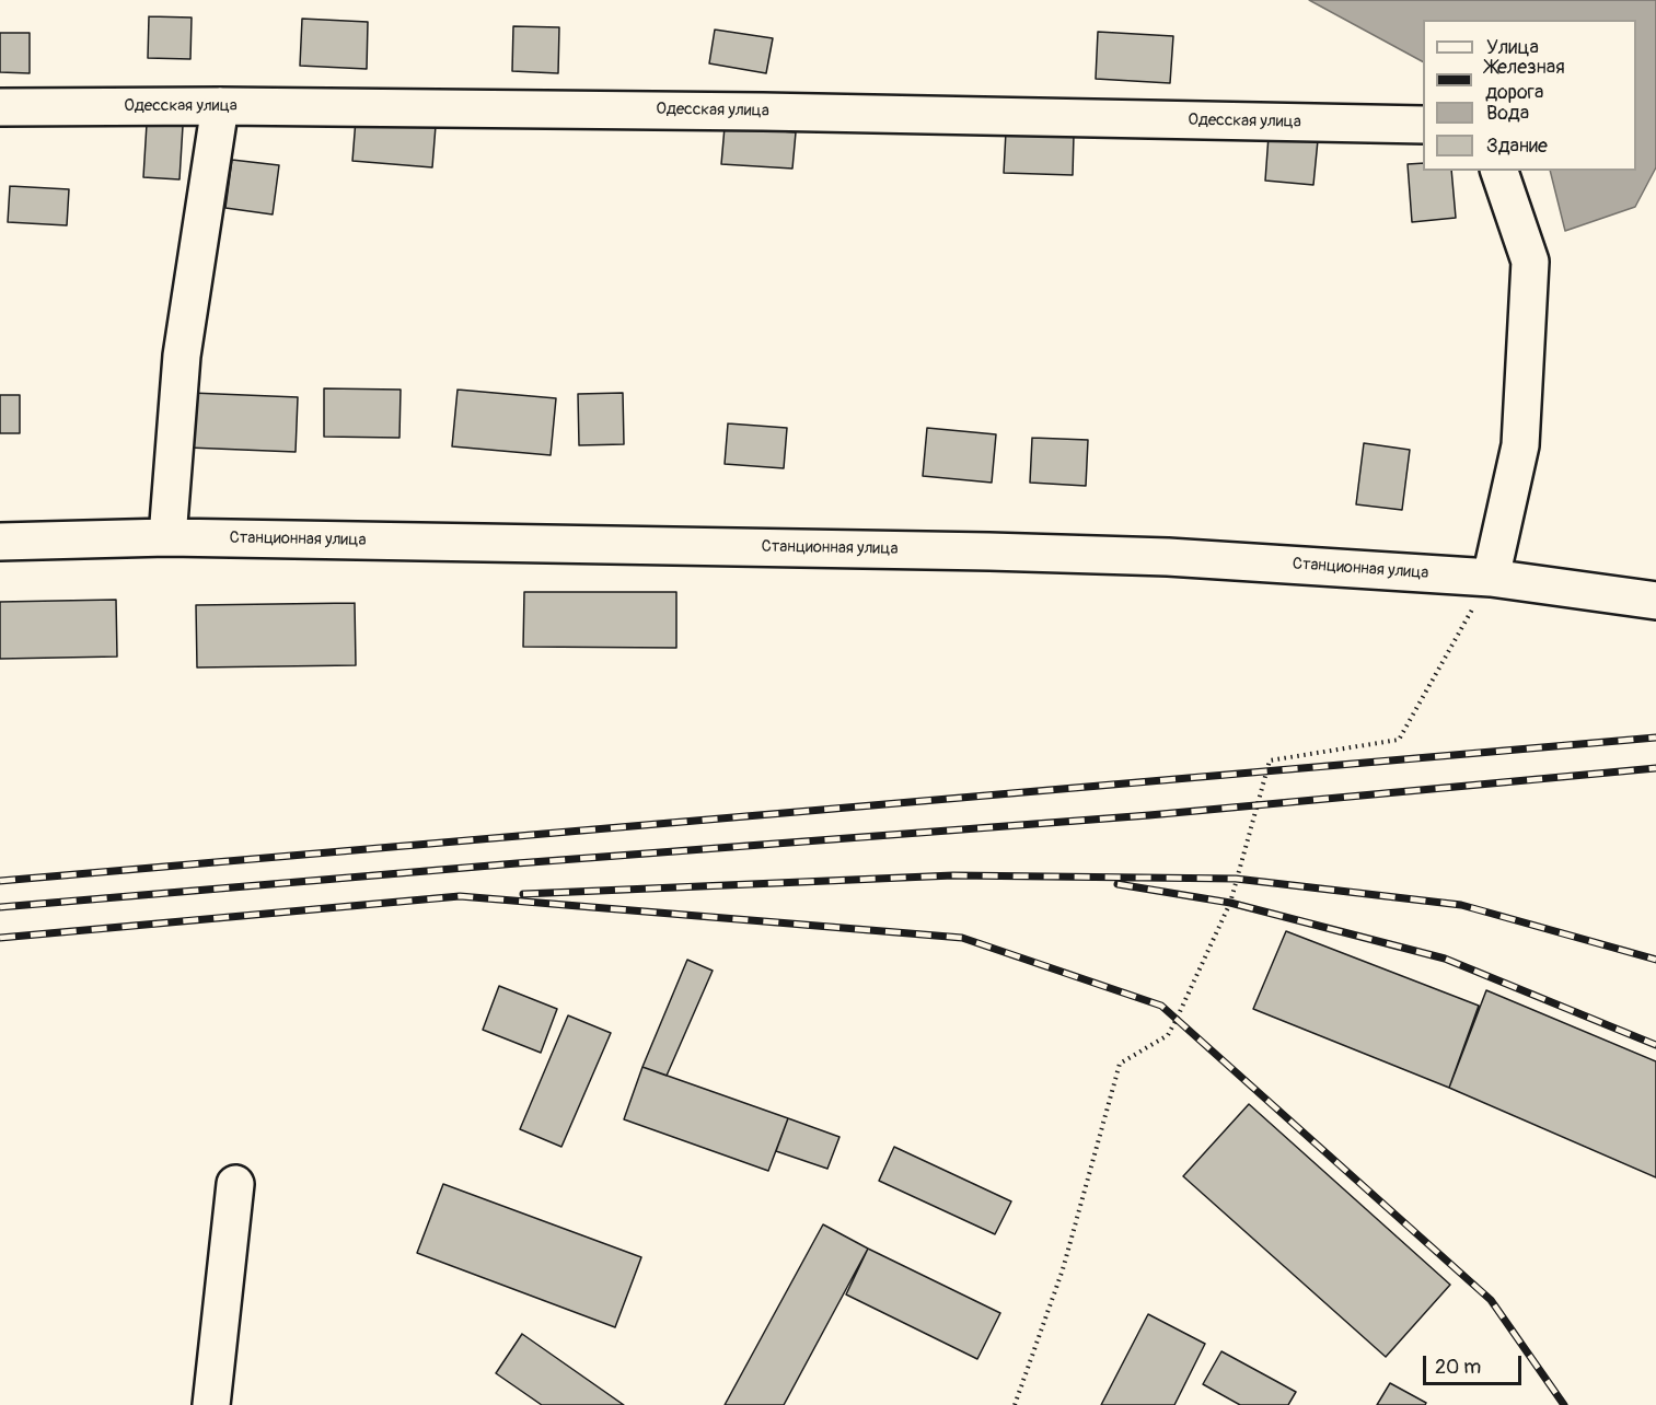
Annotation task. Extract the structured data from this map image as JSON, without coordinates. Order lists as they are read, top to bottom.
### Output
{
  "streets": {
    "street": ["Одесская улица", "Станционная улица"]
  },
  "legend": [
    "Улица",
    "Железная дорога",
    "Вода",
    "Здание"
  ],
  "scale_bar": "20 m"
}
